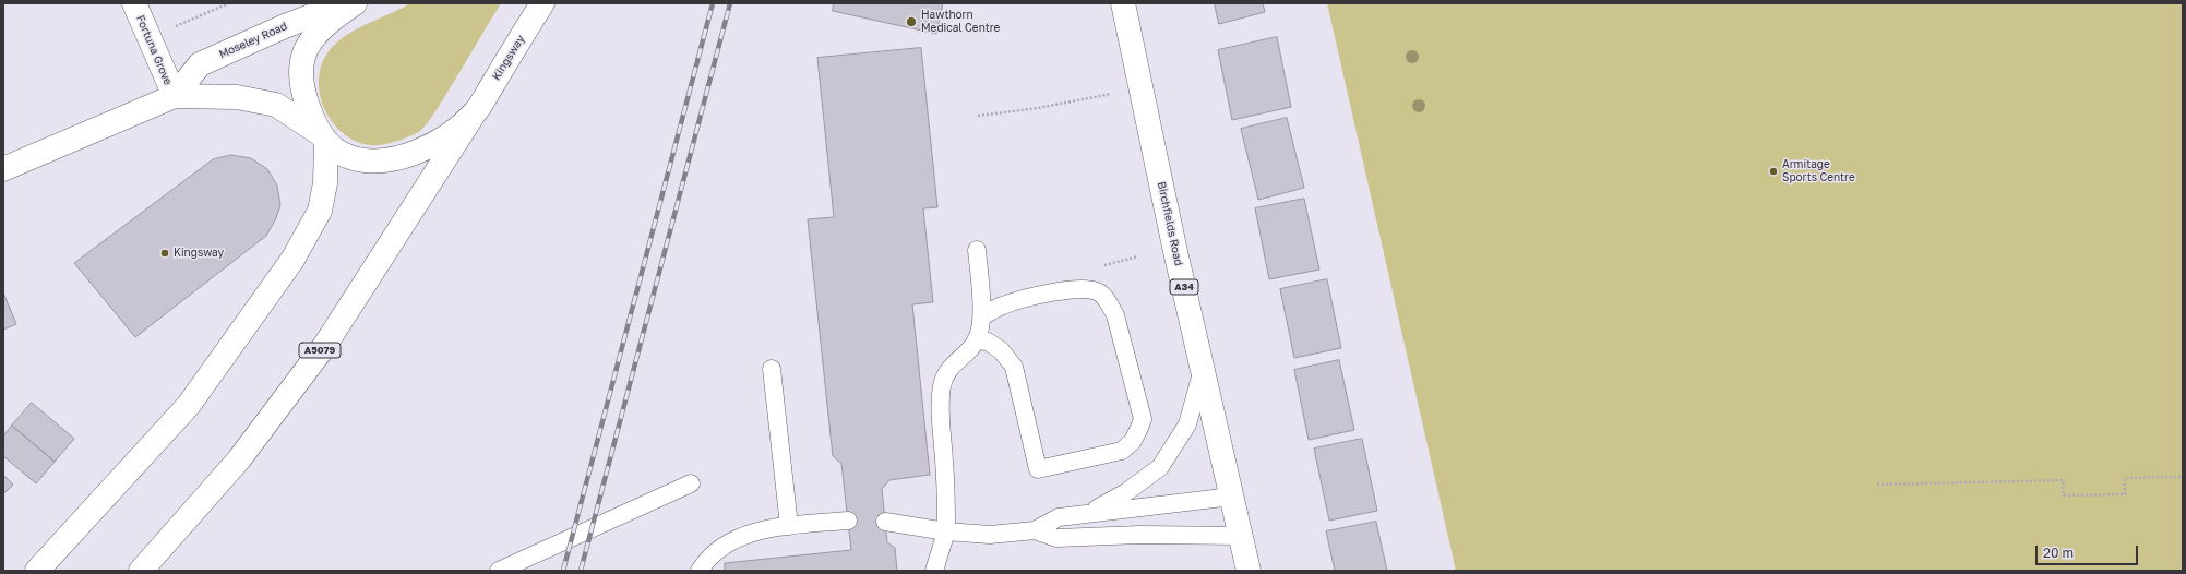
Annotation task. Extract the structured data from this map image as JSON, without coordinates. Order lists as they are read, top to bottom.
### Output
{
  "streets": {
    "main road": [
      "Moseley Road",
      "Fortuna Grove",
      "Kingsway",
      "Birchfields Road",
      "A34",
      "A5079"
    ]
  },
  "crossings": [
    ["Moseley Road", "Fortuna Grove"],
    ["Moseley Road", "Kingsway"]
  ],
  "places": ["Hawthorn Medical Centre", "Armitage Sports Centre", "Kingsway"],
  "scale_bar": "20 m"
}
